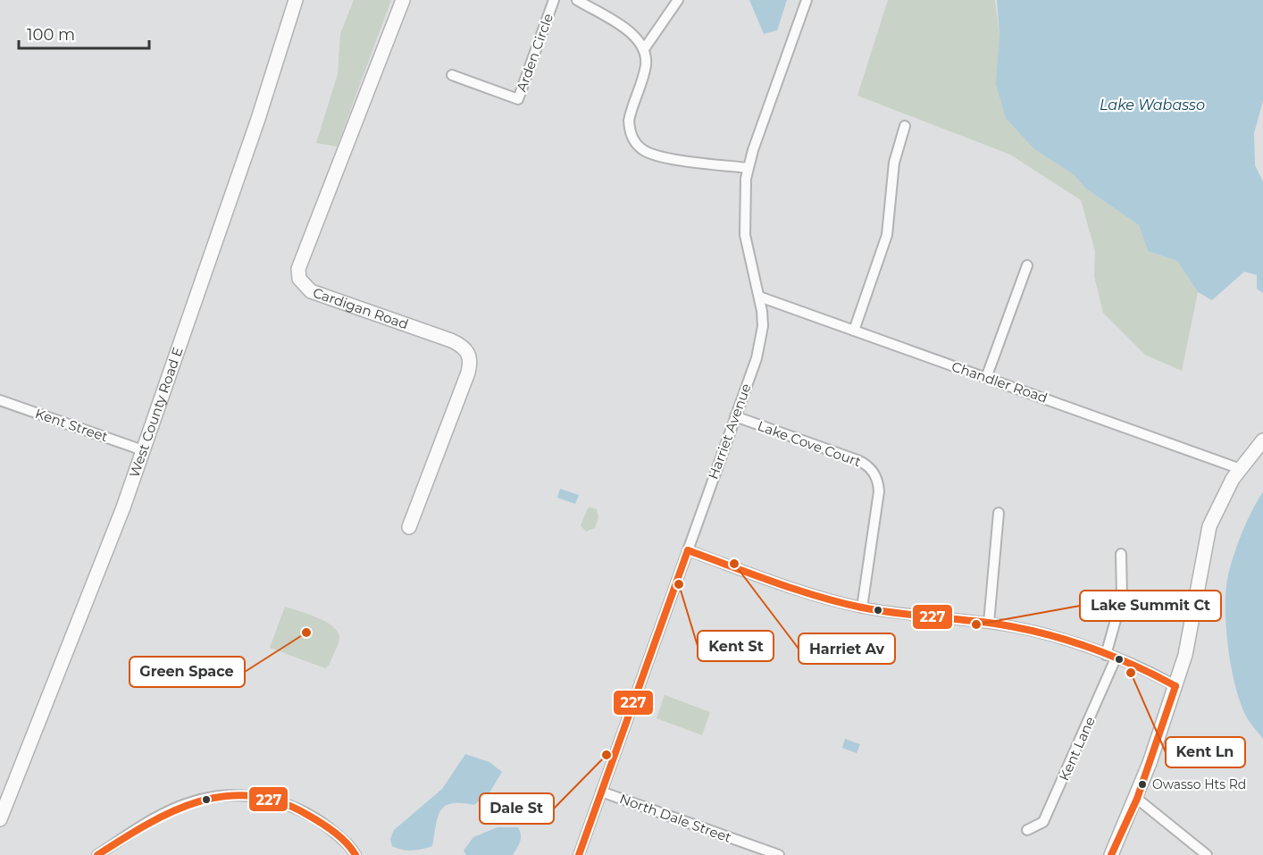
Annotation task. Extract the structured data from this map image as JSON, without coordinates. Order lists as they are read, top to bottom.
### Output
{
  "streets": {
    "street": [
      "Arden Circle",
      "Cardigan Road",
      "Chandler Road",
      "West County Road E",
      "Kent Street",
      "Harriet Avenue",
      "Lake Cove Court",
      "Kent Lane",
      "North Dale Street"
    ]
  },
  "crossings": [
    ["Chandler Road", "Harriet Avenue"],
    ["West County Road E", "Kent Street"],
    ["Harriet Avenue", "Lake Cove Court"],
    ["Harriet Avenue", "North Dale Street"]
  ],
  "water": ["Lake Wabasso"],
  "places": [
    "Harriet Av",
    "Kent St",
    "Lake Summit Ct",
    "Green Space",
    "Kent Ln",
    "Dale St",
    "Owasso Hts Rd"
  ],
  "lines": ["transit line 227"],
  "scale_bar": "100 m"
}
